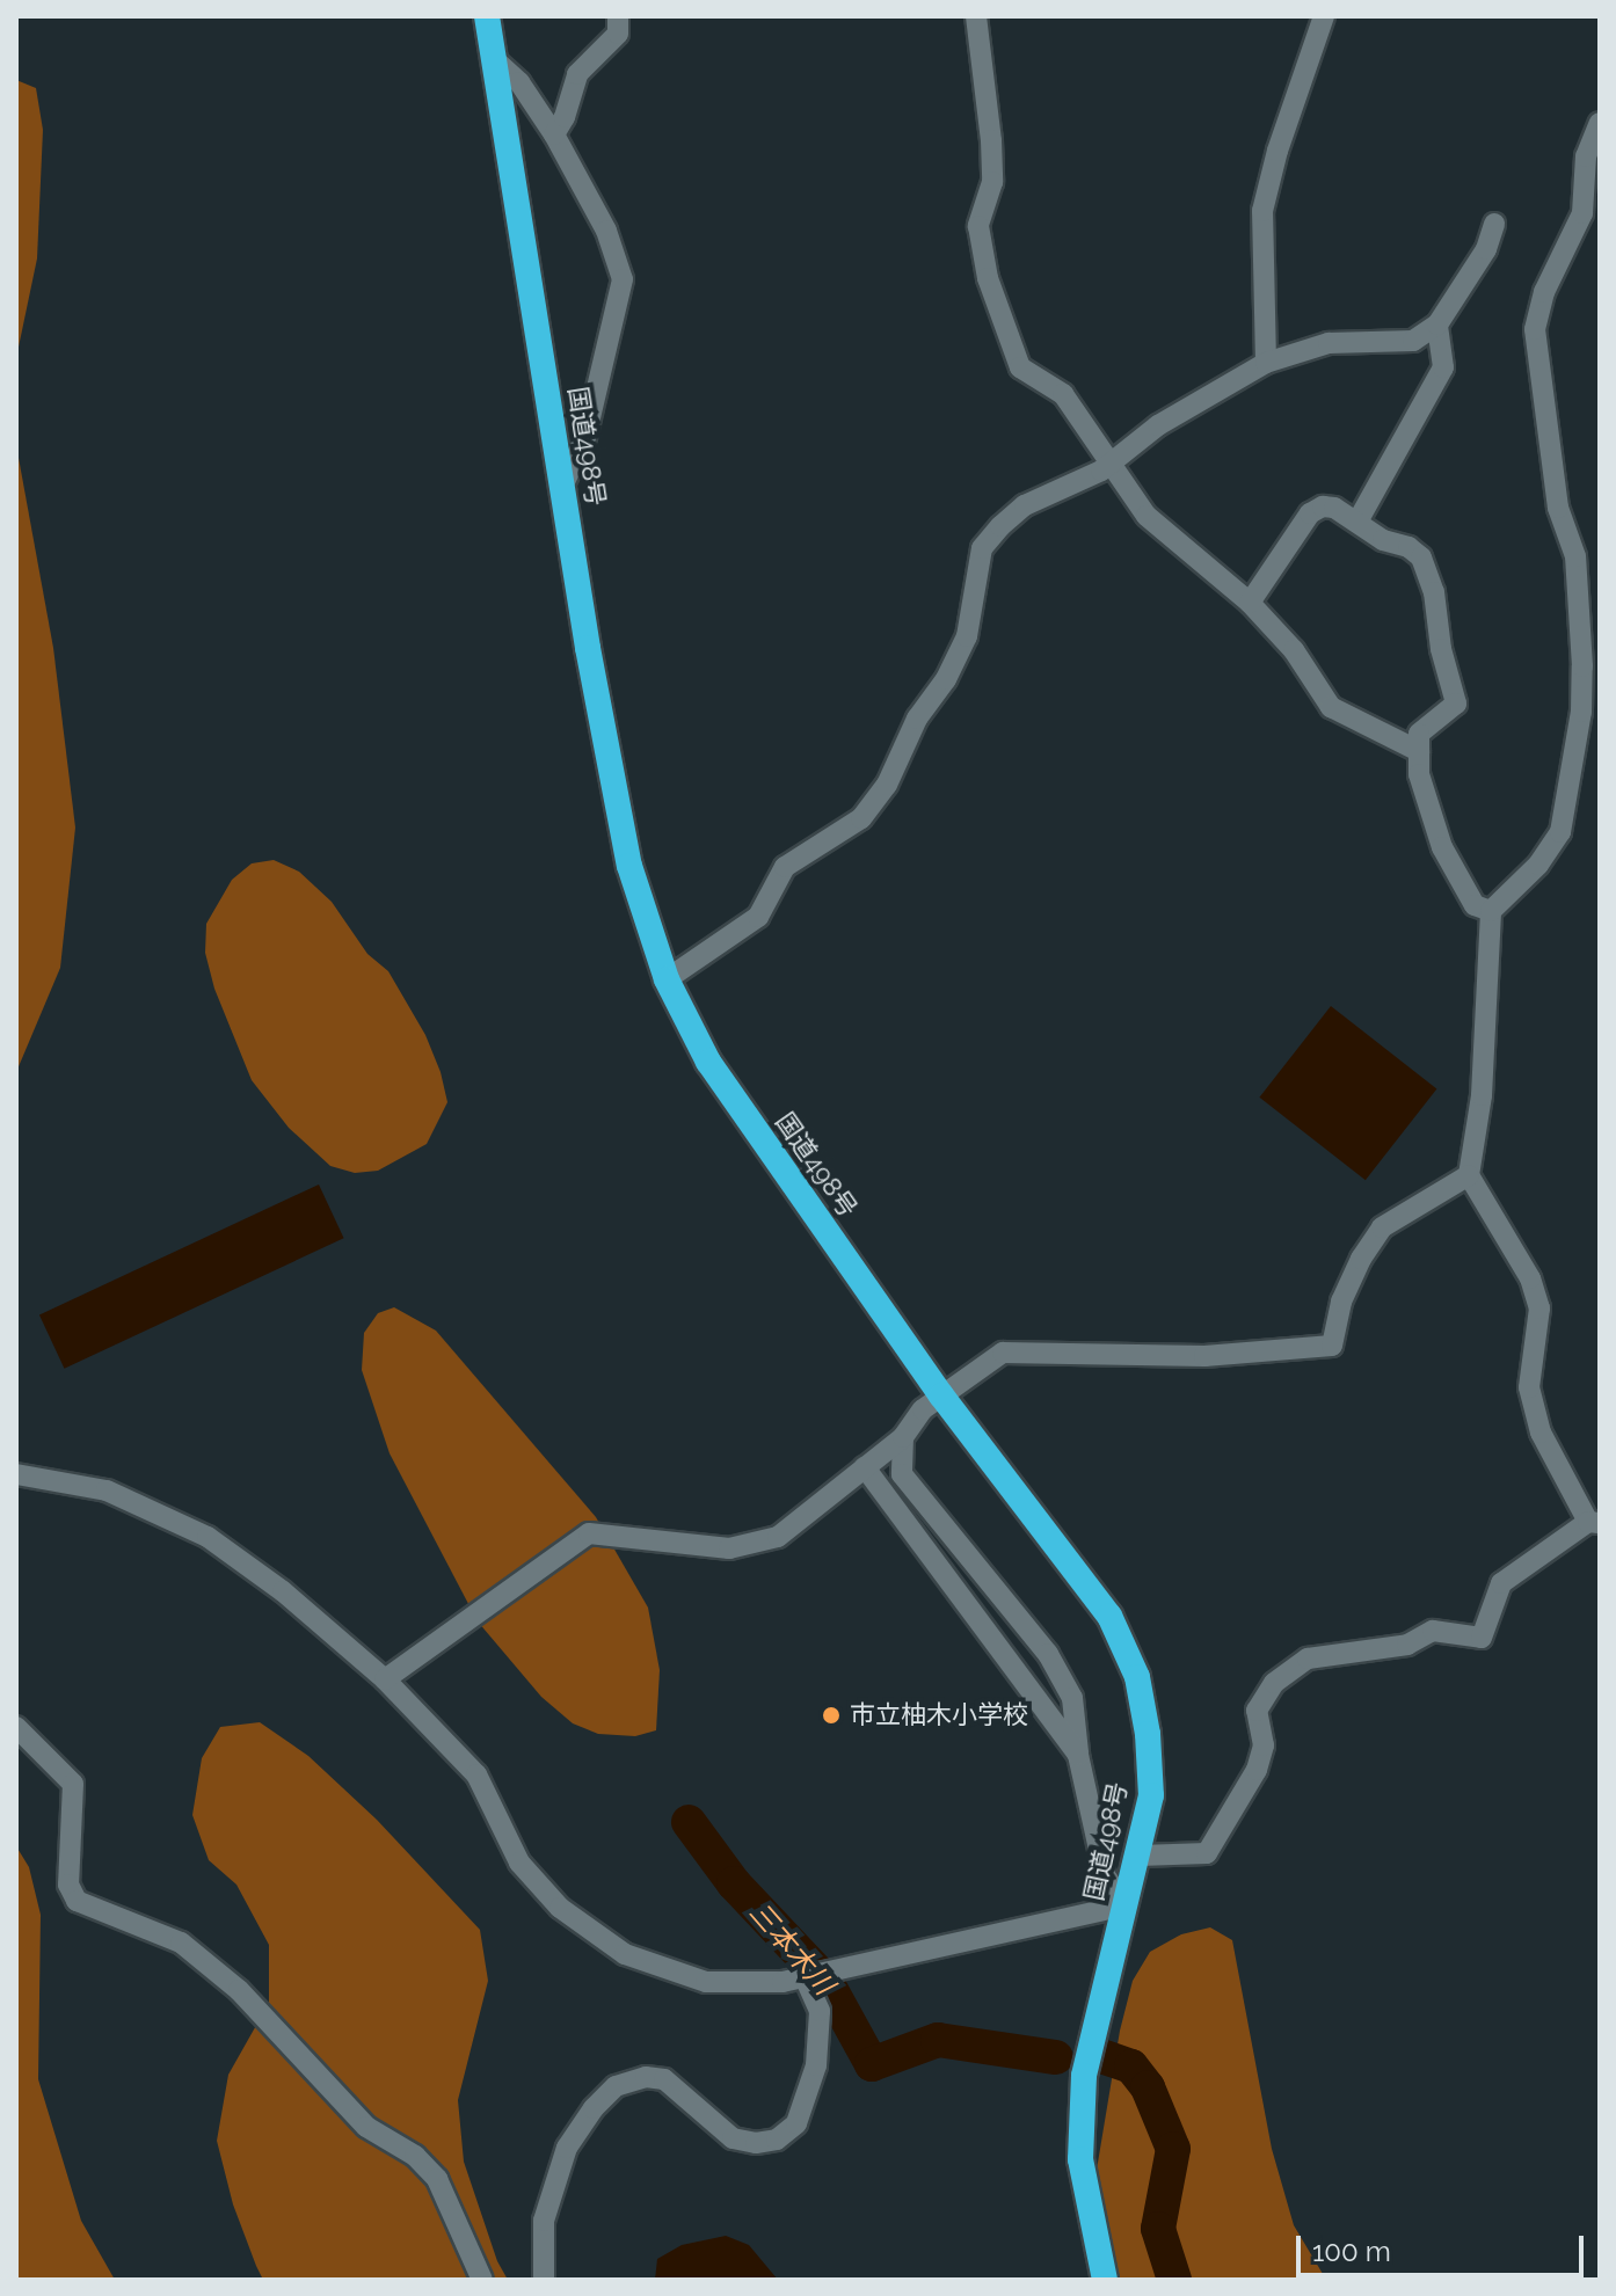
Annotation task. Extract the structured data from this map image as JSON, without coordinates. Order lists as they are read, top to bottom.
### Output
{
  "streets": {
    "highway": ["国道498号"]
  },
  "water": ["三本木川"],
  "places": ["市立柚木小学校"],
  "scale_bar": "100 m"
}
